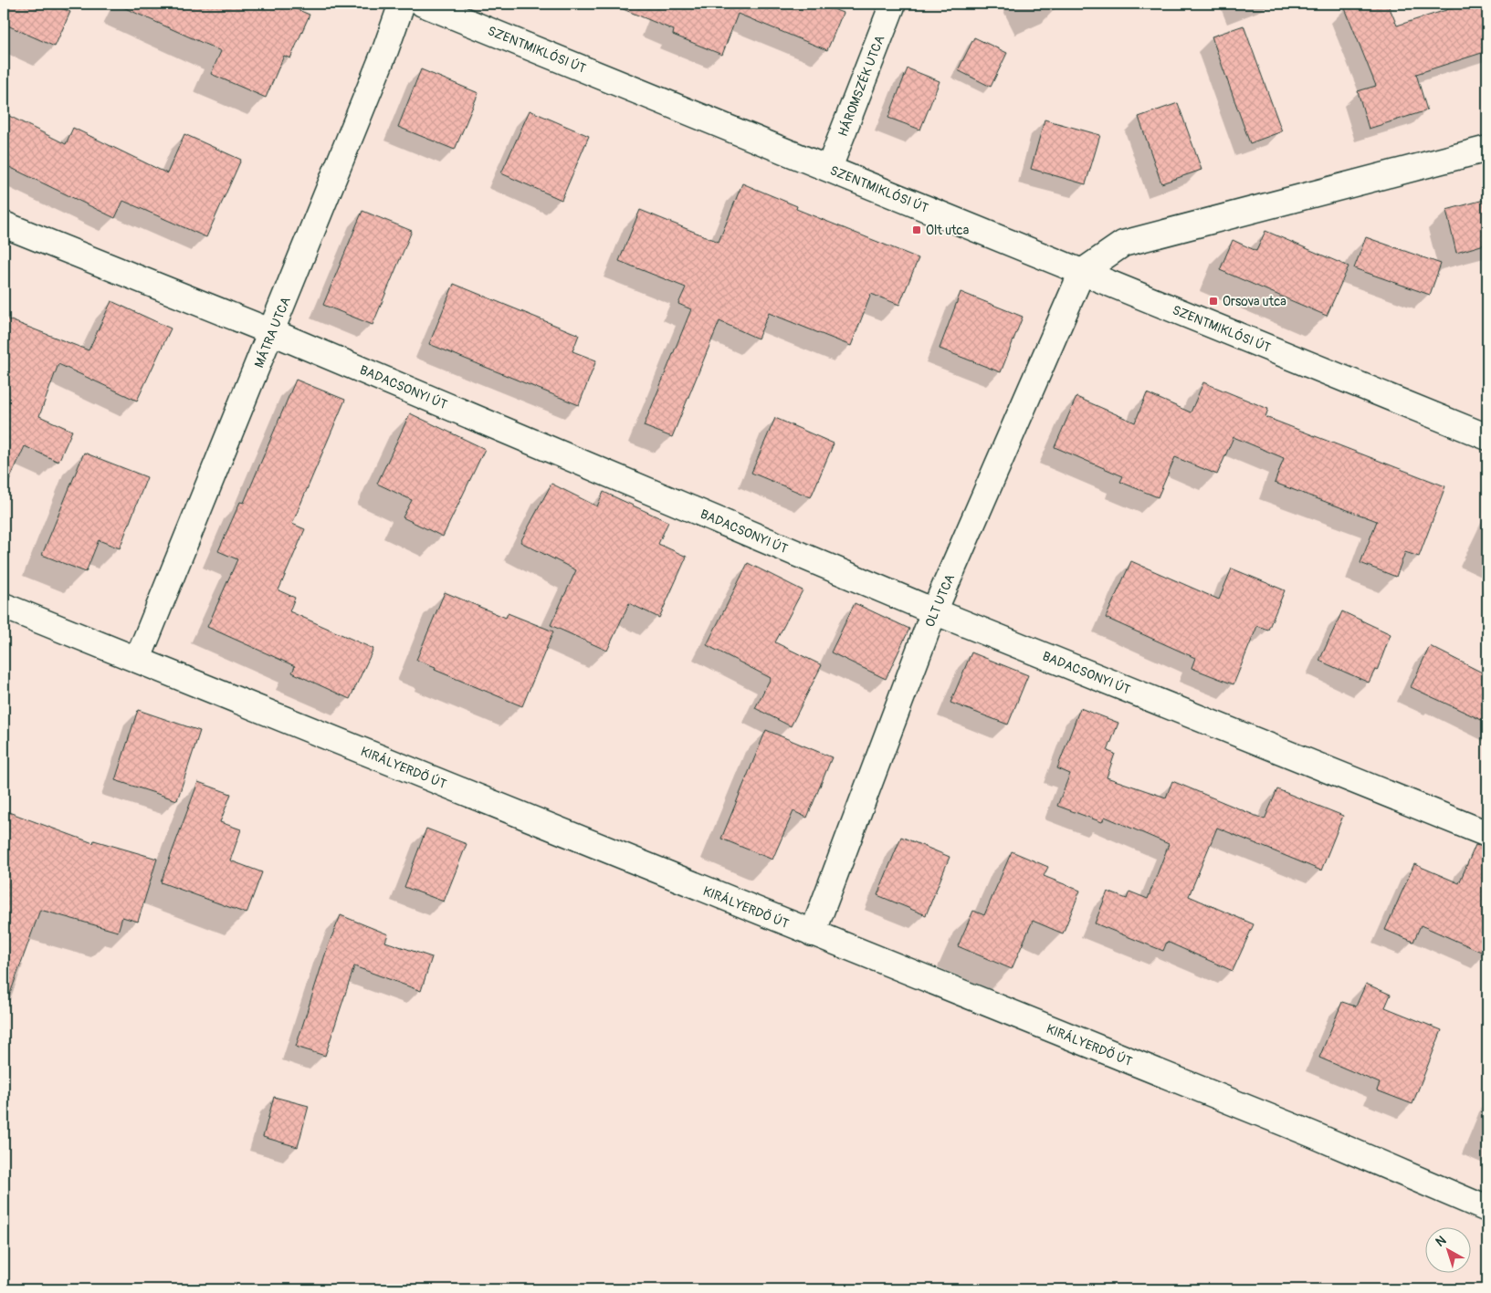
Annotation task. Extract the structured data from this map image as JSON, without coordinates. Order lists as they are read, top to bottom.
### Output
{
  "streets": {
    "street": [
      "SZENTMIKLÓSI ÚT",
      "HÁROMSZÉK UTCA",
      "MÁTRA UTCA",
      "BADACSONYI ÚT",
      "OLT UTCA",
      "KIRÁLYERDŐ ÚT"
    ]
  },
  "crossings": [
    ["SZENTMIKLÓSI ÚT", "HÁROMSZÉK UTCA"],
    ["SZENTMIKLÓSI ÚT", "OLT UTCA"],
    ["MÁTRA UTCA", "BADACSONYI ÚT"],
    ["MÁTRA UTCA", "KIRÁLYERDŐ ÚT"],
    ["BADACSONYI ÚT", "OLT UTCA"],
    ["OLT UTCA", "KIRÁLYERDŐ ÚT"]
  ],
  "places": {
    "transit": ["Olt utca", "Orsova utca"]
  },
  "north": "top left"
}
